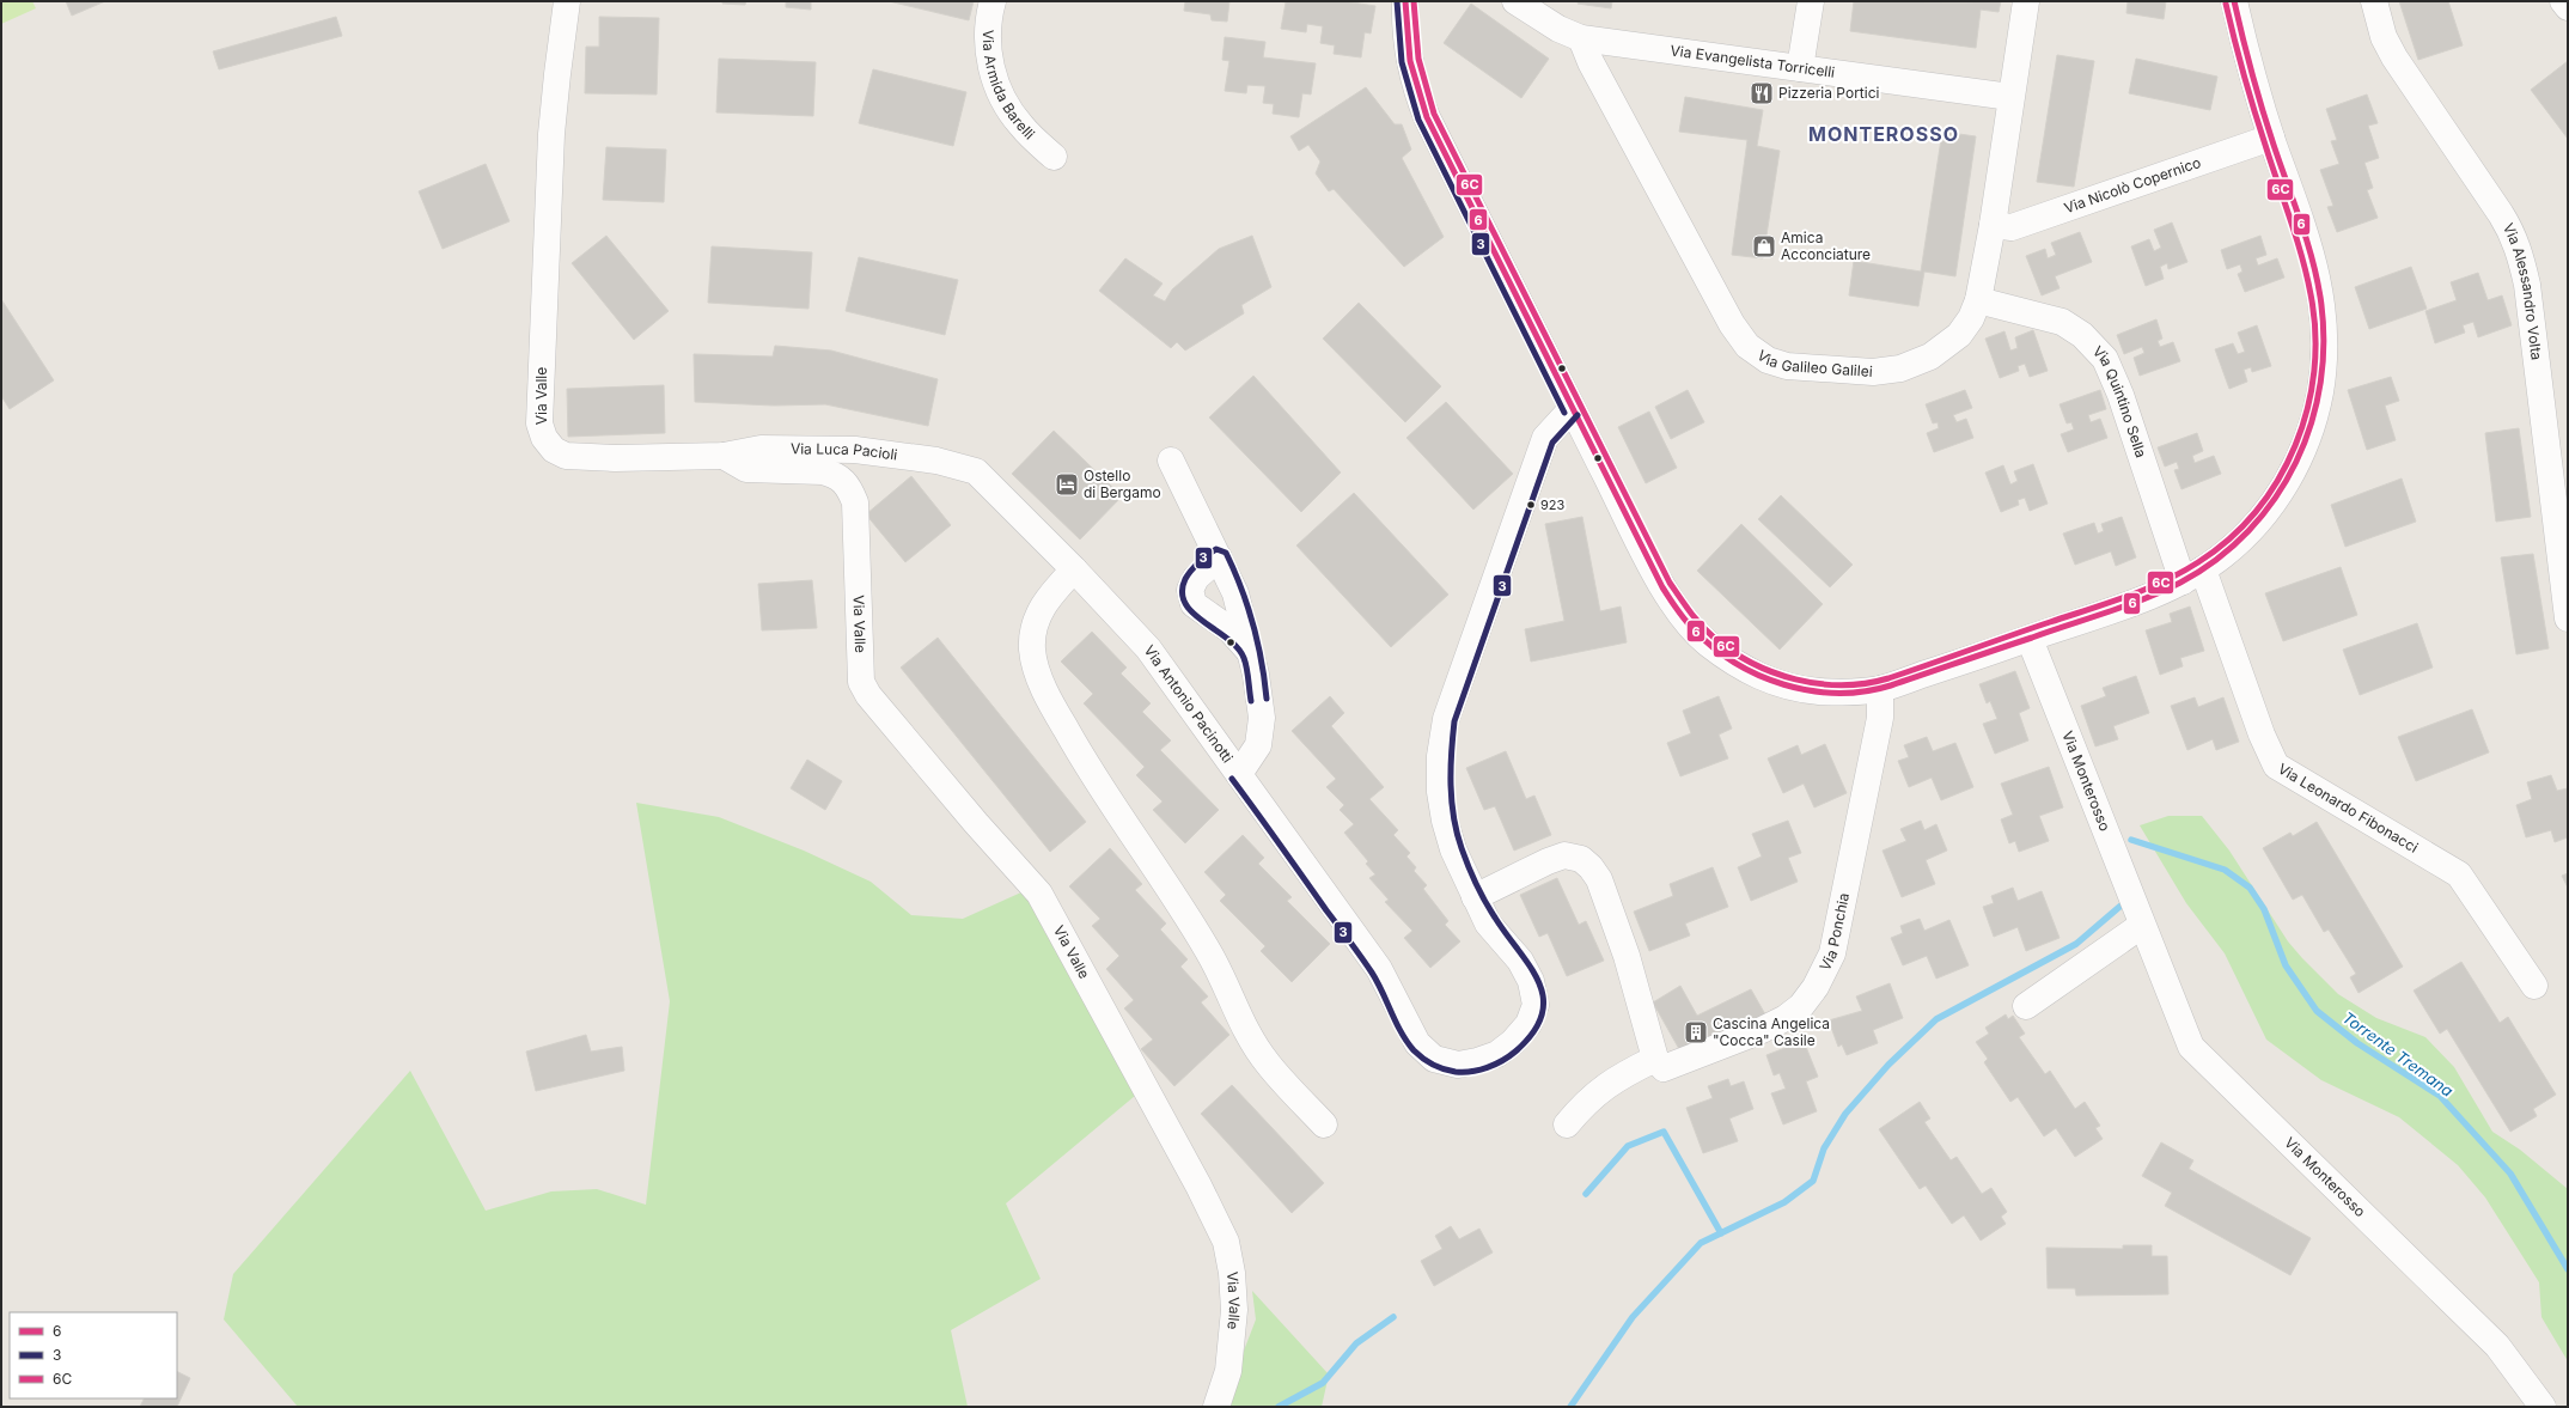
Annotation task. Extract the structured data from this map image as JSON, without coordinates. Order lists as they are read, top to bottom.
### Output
{
  "streets": {
    "street": [
      "Via Evangelista Torricelli",
      "Via Armida Barelli",
      "Via Nicolò Copernico",
      "Via Alessandro Volta",
      "Via Galileo Galilei",
      "Via Valle",
      "Via Quintino Sella",
      "Via Luca Pacioli",
      "Via Antonio Pacinotti",
      "Via Monterosso",
      "Via Leonardo Fibonacci",
      "Via Ponchia"
    ]
  },
  "crossings": [
    ["Via Evangelista Torricelli", "Via Galileo Galilei"],
    ["Via Nicolò Copernico", "Via Galileo Galilei"],
    ["Via Galileo Galilei", "Via Quintino Sella"],
    ["Via Valle", "Via Luca Pacioli"],
    ["Via Quintino Sella", "Via Leonardo Fibonacci"],
    ["Via Luca Pacioli", "Via Antonio Pacinotti"]
  ],
  "districts": ["MONTEROSSO"],
  "water": ["Torrente Tremana"],
  "places": {
    "restaurant": ["Pizzeria Portici"],
    "shop": ["Amica Acconciature"],
    "hotel": ["Ostello di Bergamo"],
    "other": ["923"],
    "building": ["Cascina Angelica \"Cocca\" Casile"]
  },
  "lines": ["transit line 6", "transit line 3", "transit line 6C"],
  "legend": ["6", "3", "6C"]
}
